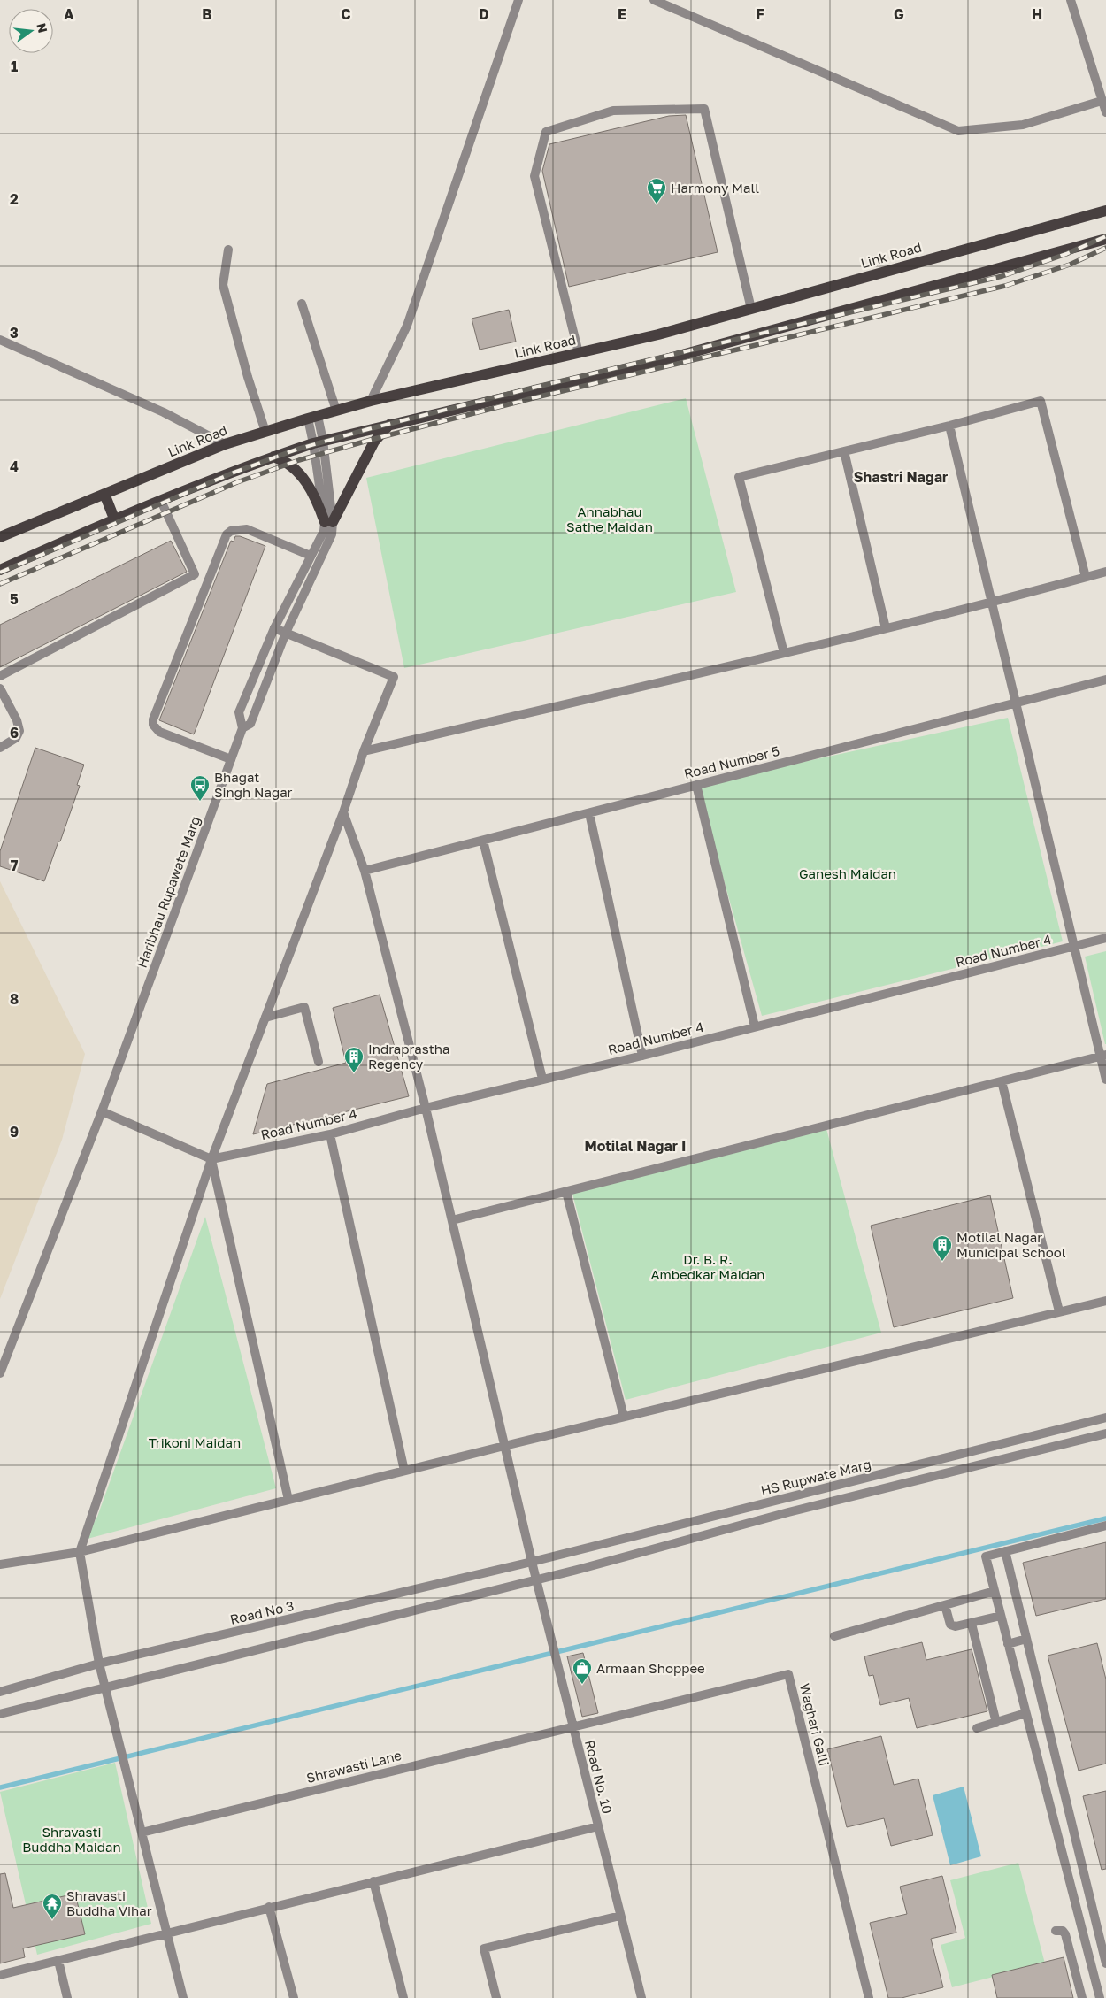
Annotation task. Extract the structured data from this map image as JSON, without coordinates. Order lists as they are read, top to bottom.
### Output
{
  "streets": {
    "main road": ["Link Road"],
    "street": [
      "Road Number 5",
      "Haribhau Rupawate Marg",
      "Road Number 4",
      "HS Rupwate Marg",
      "Road No 3",
      "Waghari Galli",
      "Shrawasti Lane",
      "Road No. 10"
    ]
  },
  "crossings": [
    ["Road Number 5", "Road No. 10"],
    ["Road Number 4", "Road No. 10"],
    ["HS Rupwate Marg", "Road No 3"],
    ["HS Rupwate Marg", "Road No. 10"],
    ["Road No 3", "Road No. 10"],
    ["Waghari Galli", "Shrawasti Lane"],
    ["Waghari Galli", "Road No. 10"],
    ["Shrawasti Lane", "Road No. 10"]
  ],
  "districts": ["Shastri Nagar", "Motilal Nagar I"],
  "parks": [
    "Annabhau Sathe Maidan",
    "Ganesh Maidan",
    "Dr. B. R. Ambedkar Maidan",
    "Trikoni Maidan",
    "Shravasti Buddha Maidan"
  ],
  "places": {
    "supermarket": ["Harmony Mall"],
    "bus stop": ["Bhagat Singh Nagar"],
    "building": ["Indraprastha Regency", "Motilal Nagar Municipal School"],
    "shop": ["Armaan Shoppee"],
    "temple": ["Shravasti Buddha Vihar"]
  },
  "north": "right",
  "grid": {
    "columns": [
      "A",
      "B",
      "C",
      "D",
      "E",
      "F",
      "G",
      "H"
    ],
    "rows": [
      "1",
      "2",
      "3",
      "4",
      "5",
      "6",
      "7",
      "8",
      "9"
    ]
  }
}
